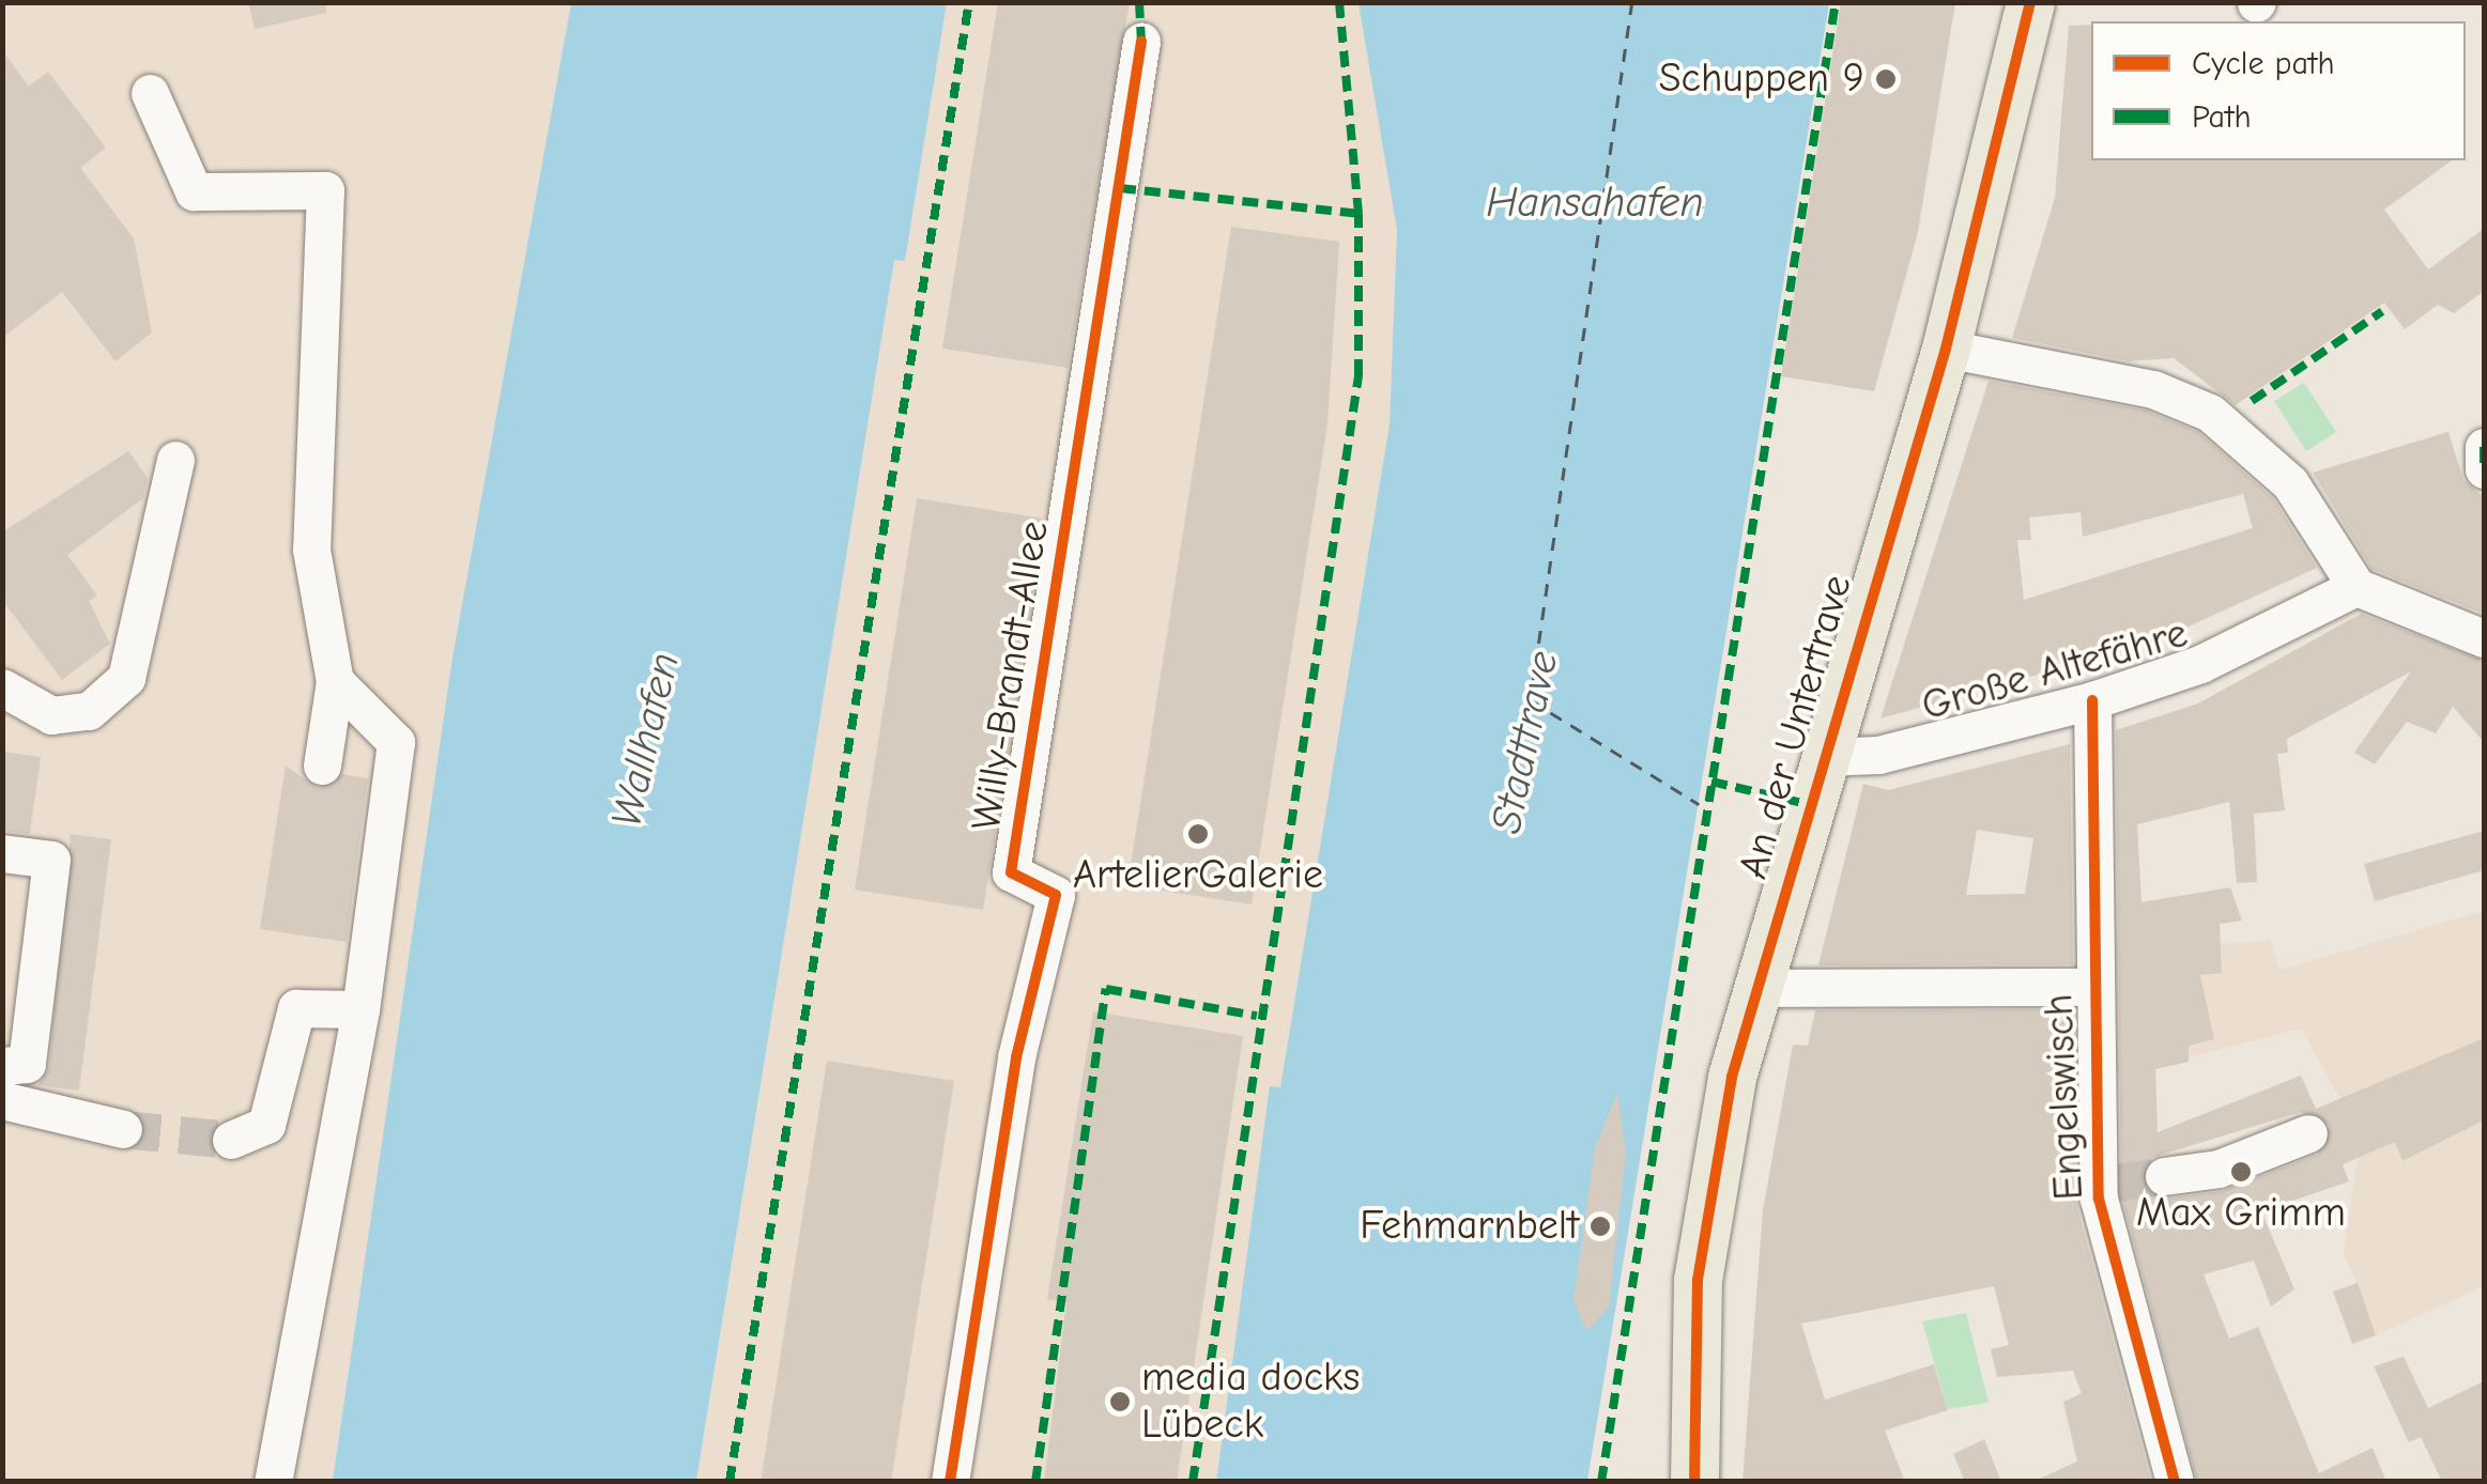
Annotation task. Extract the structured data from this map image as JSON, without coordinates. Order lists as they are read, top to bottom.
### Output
{
  "streets": {
    "main road": ["An der Untertrave"],
    "street": ["Große Altefähre", "Willy-Brandt-Allee", "Engelswisch"]
  },
  "crossings": [
    ["Große Altefähre", "An der Untertrave"],
    ["Große Altefähre", "Engelswisch"]
  ],
  "water": ["Hansahafen", "Wallhafen", "Stadttrave"],
  "places": [
    "Schuppen 9",
    "ArtelierGalerie",
    "Max Grimm",
    "Fehmarnbelt",
    "media docks Lübeck"
  ],
  "legend": ["Cycle path", "Path"]
}
